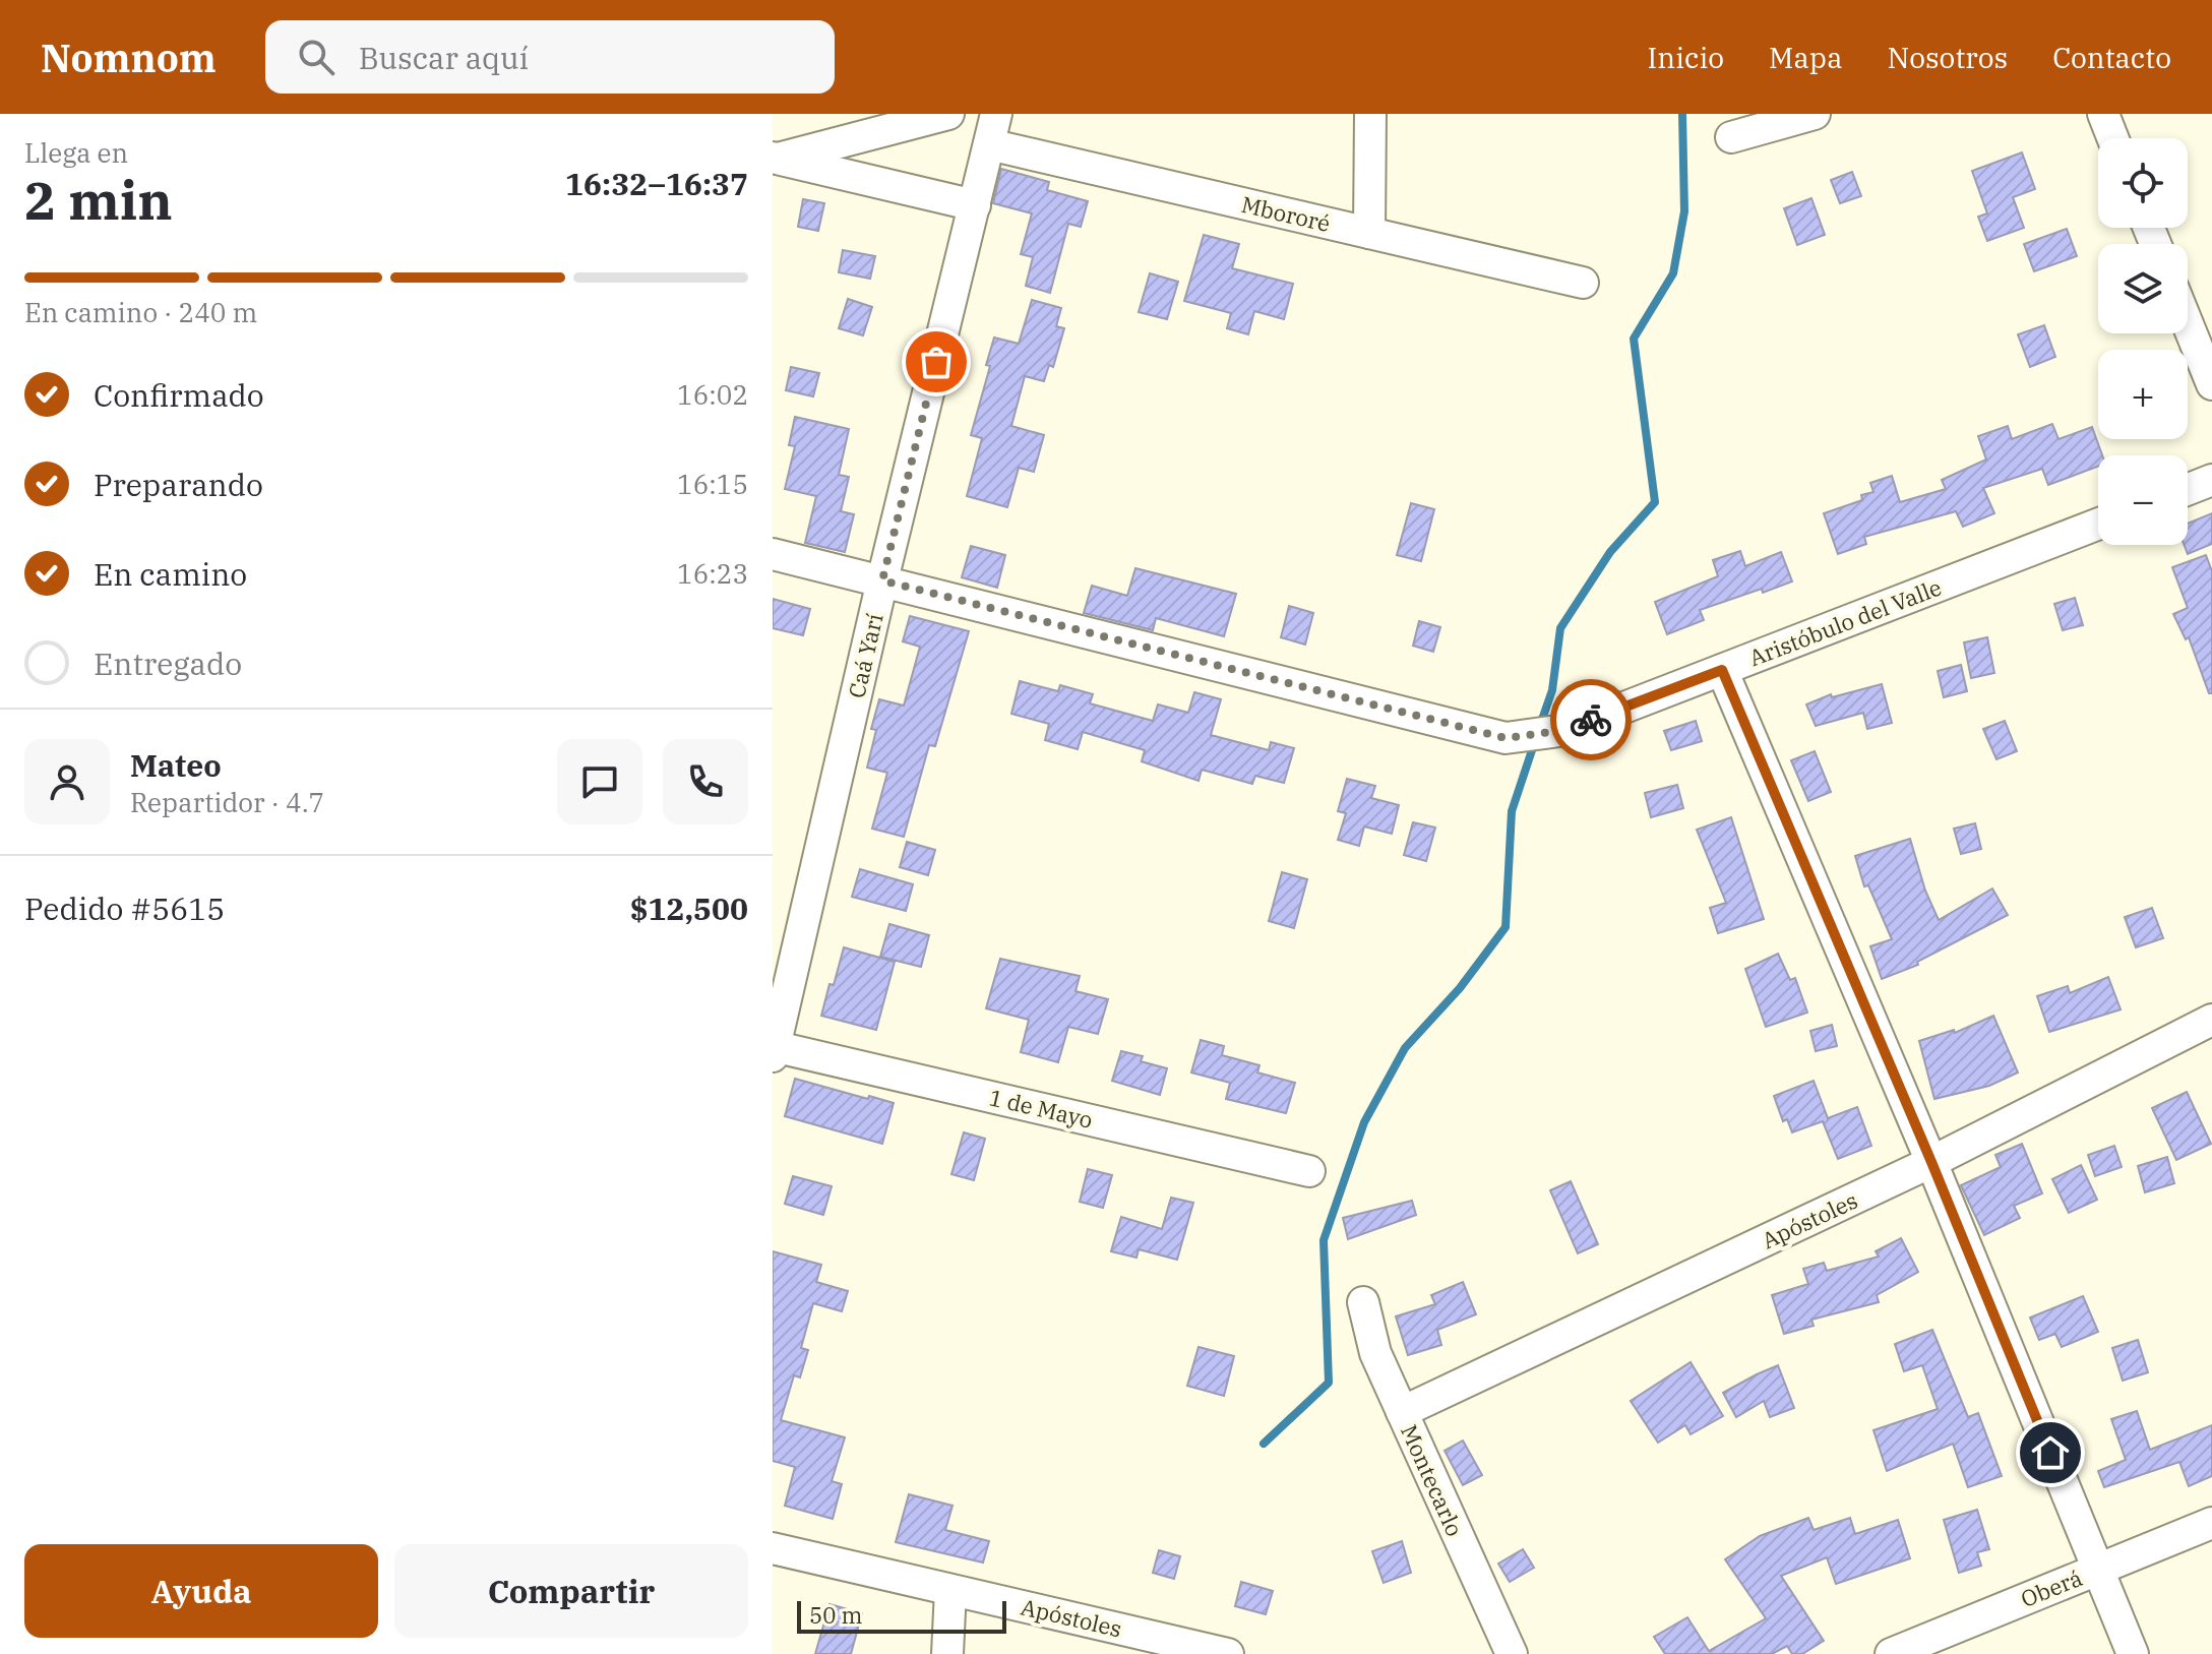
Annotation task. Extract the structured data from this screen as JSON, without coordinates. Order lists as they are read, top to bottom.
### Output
{
  "streets": {
    "street": [
      "Mbororé",
      "Aristóbulo del Valle",
      "Caá Yarí",
      "1 de Mayo",
      "Apóstoles",
      "Montecarlo",
      "Oberá"
    ]
  },
  "crossings": [
    ["Mbororé", "Caá Yarí"],
    ["Aristóbulo del Valle", "Caá Yarí"],
    ["Caá Yarí", "1 de Mayo"],
    ["Apóstoles", "Montecarlo"]
  ],
  "scale_bar": "50 m",
  "page": {
    "header": "Nomnom",
    "search": "Buscar aquí",
    "nav": [
      "Inicio",
      "Mapa",
      "Nosotros",
      "Contacto"
    ],
    "heading": ["2 min", "Llega en", "16:32–16:37"],
    "panel": [
      "Mateo",
      "Repartidor · 4.7",
      "Pedido #5615",
      "$12,500"
    ],
    "map_buttons": ["+", "−"],
    "bar": "En camino · 240 m",
    "list": [
      ["Confirmado", "16:02"],
      ["Preparando", "16:15"],
      ["En camino", "16:23"],
      "Entregado"
    ],
    "buttons": ["Ayuda", "Compartir"],
    "scale": "50 m"
  }
}
